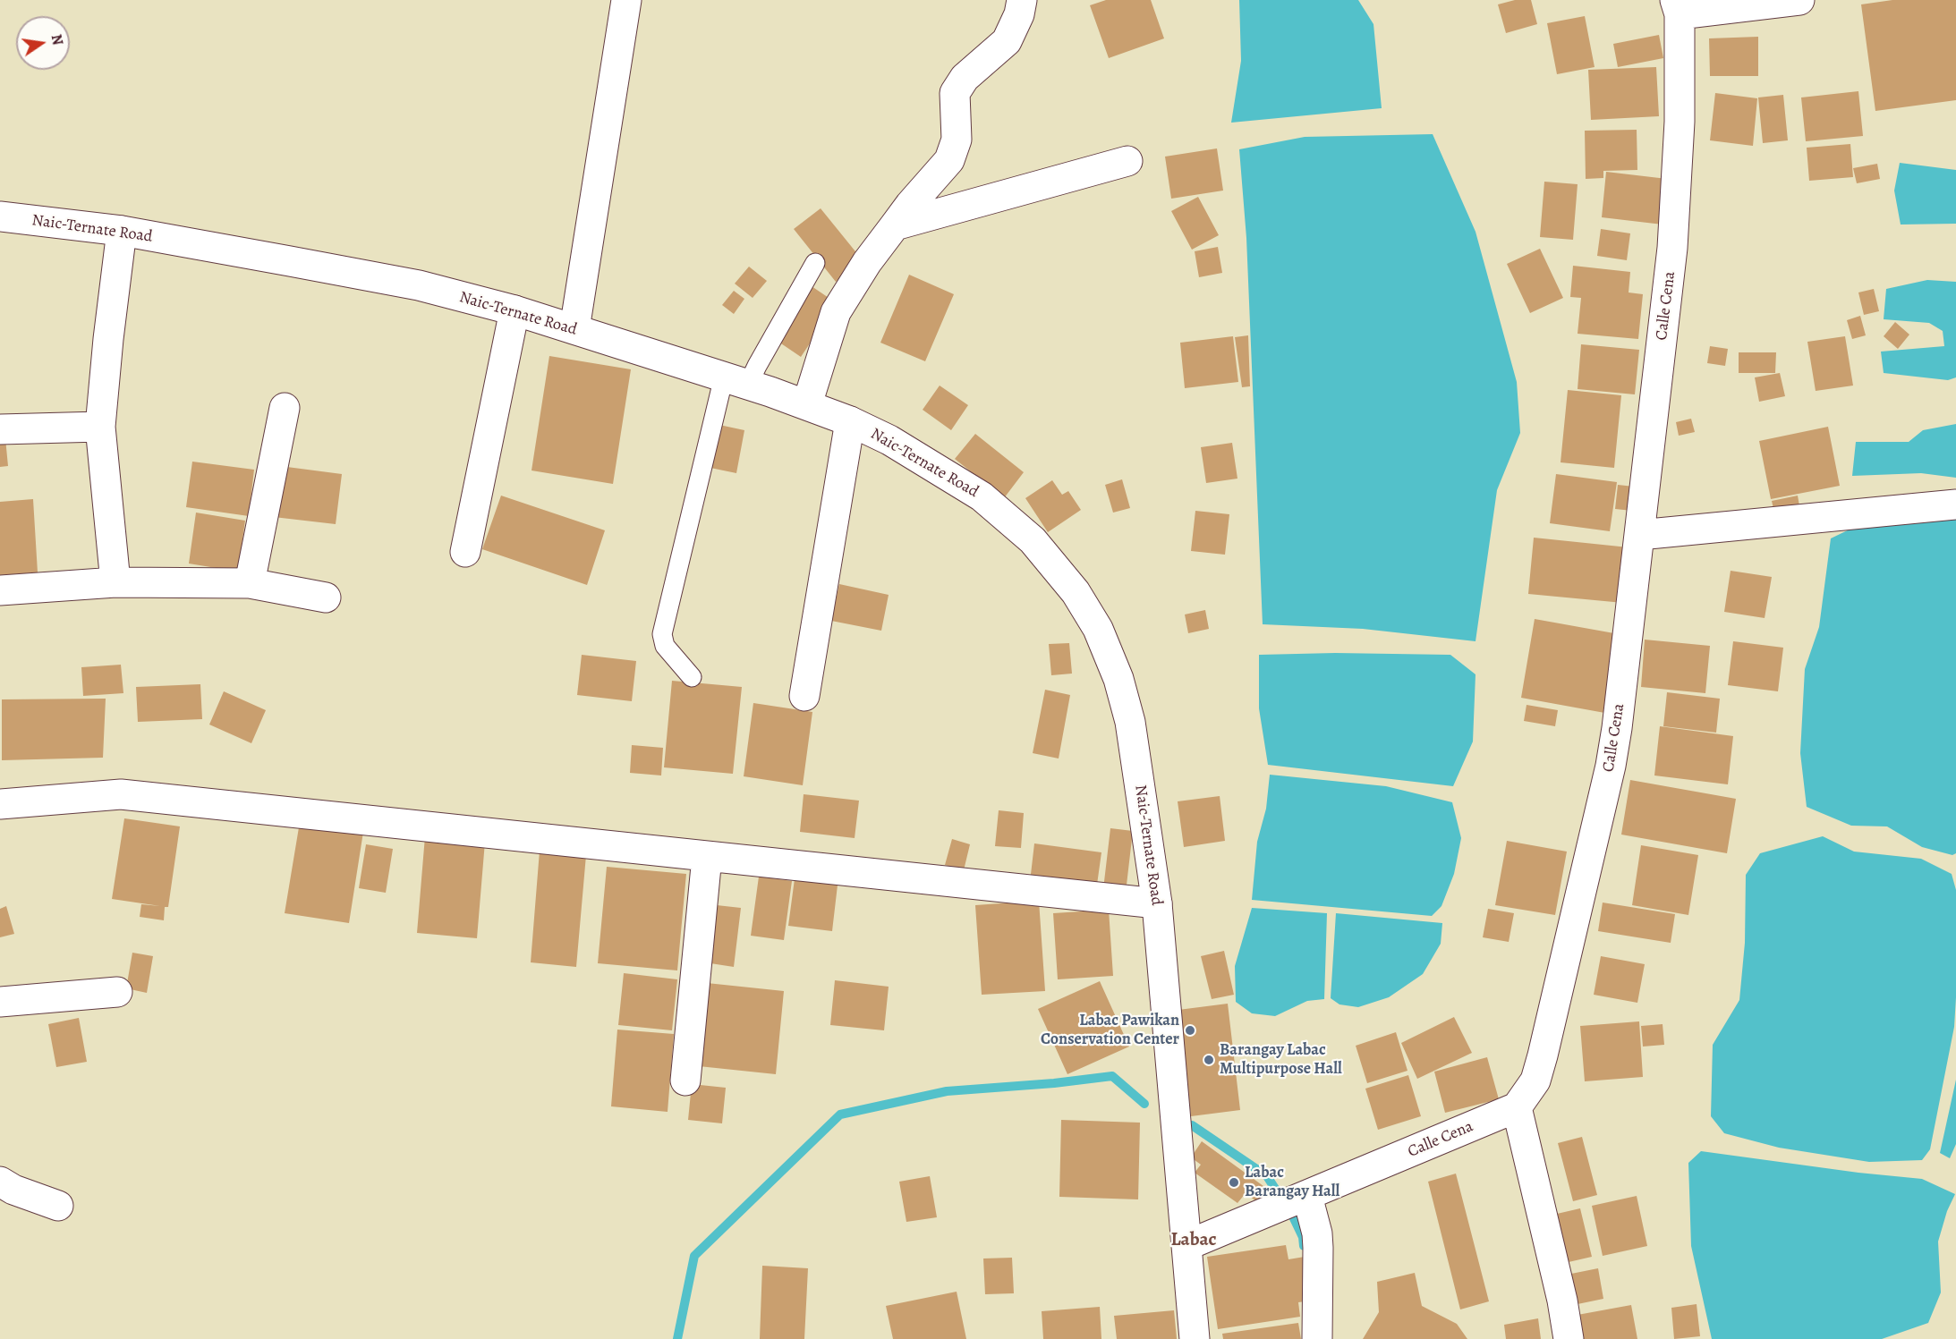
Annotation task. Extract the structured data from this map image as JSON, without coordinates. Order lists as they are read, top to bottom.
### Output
{
  "streets": {
    "street": ["Naic-Ternate Road", "Calle Cena"]
  },
  "crossings": [
    ["Naic-Ternate Road", "Calle Cena"]
  ],
  "districts": ["Labac"],
  "places": ["Labac Pawikan Conservation Center", "Barangay Labac Multipurpose Hall", "Labac Barangay Hall"],
  "north": "right"
}
